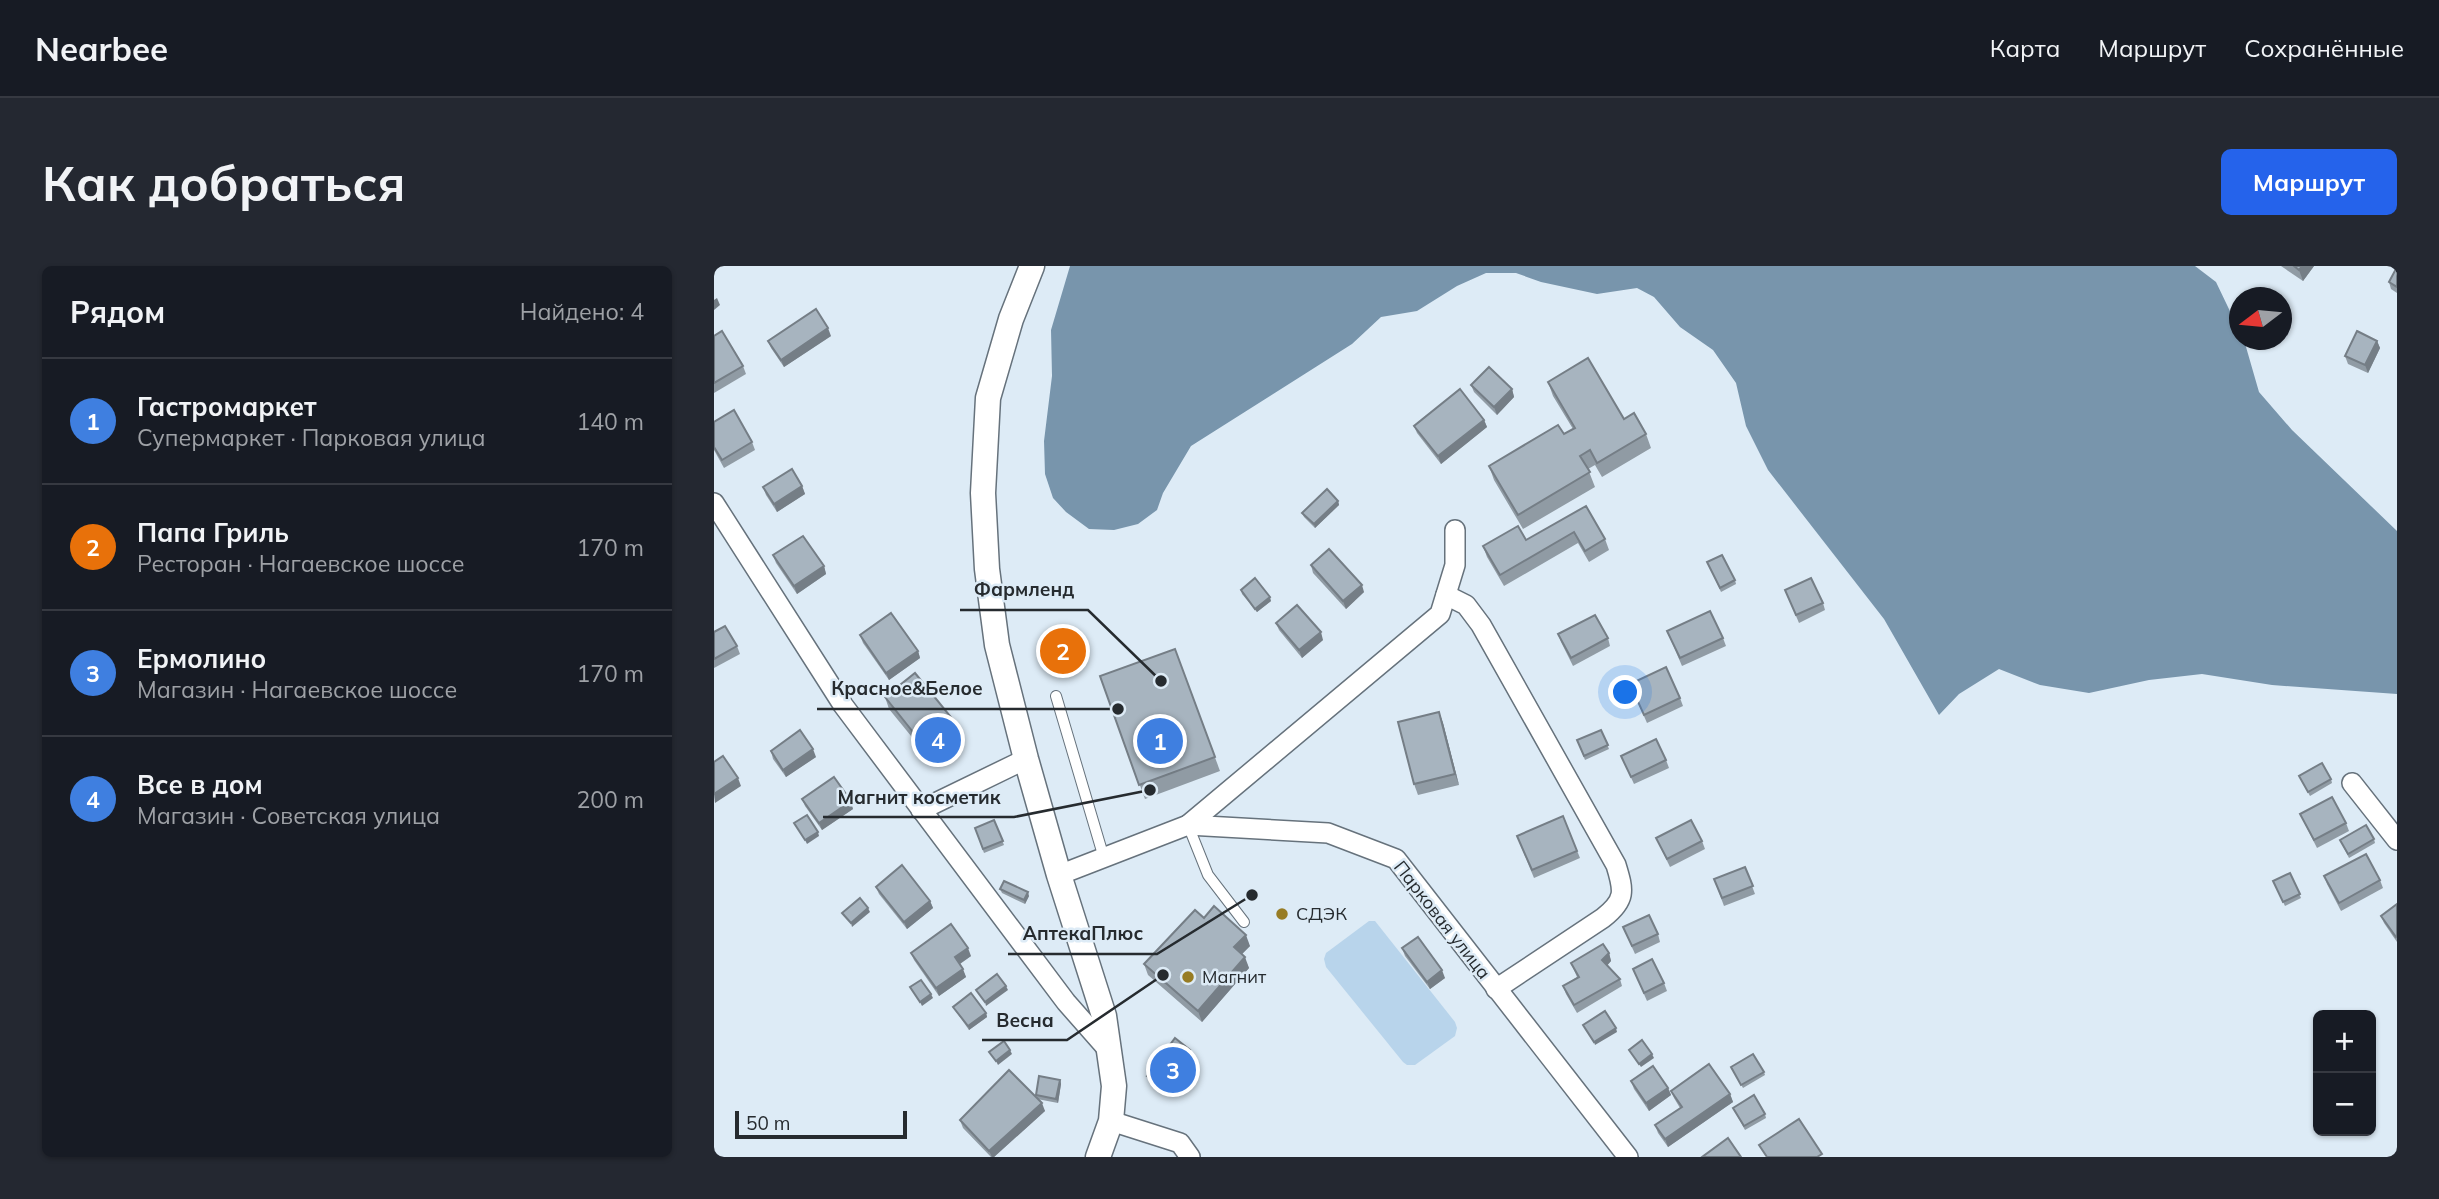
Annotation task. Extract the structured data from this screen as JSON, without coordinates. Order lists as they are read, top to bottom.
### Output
{
  "streets": {
    "street": ["Парковая улица"]
  },
  "places": [
    "Фармленд",
    "Красное&Белое",
    "Магнит косметик",
    "АптекаПлюс",
    "СДЭК",
    "Весна",
    "Магнит"
  ],
  "scale_bar": "50 m",
  "north": "left",
  "page": {
    "header": "Nearbee",
    "nav": ["Карта", "Маршрут", "Сохранённые"],
    "buttons": "Маршрут",
    "title": "Как добраться",
    "heading": ["Рядом", "Найдено: 4"],
    "list": [
      {
        "mark": "1",
        "name": "Гастромаркет",
        "note": "Супермаркет · Парковая улица",
        "value": "140 m"
      },
      {
        "mark": "2",
        "name": "Папа Гриль",
        "note": "Ресторан · Нагаевское шоссе",
        "value": "170 m"
      },
      {
        "mark": "3",
        "name": "Ермолино",
        "note": "Магазин · Нагаевское шоссе",
        "value": "170 m"
      },
      {
        "mark": "4",
        "name": "Все в дом",
        "note": "Магазин · Советская улица",
        "value": "200 m"
      }
    ],
    "pins": [
      "2",
      "4",
      "1",
      "3"
    ],
    "map_buttons": ["+", "−"],
    "scale": "50 m"
  }
}
